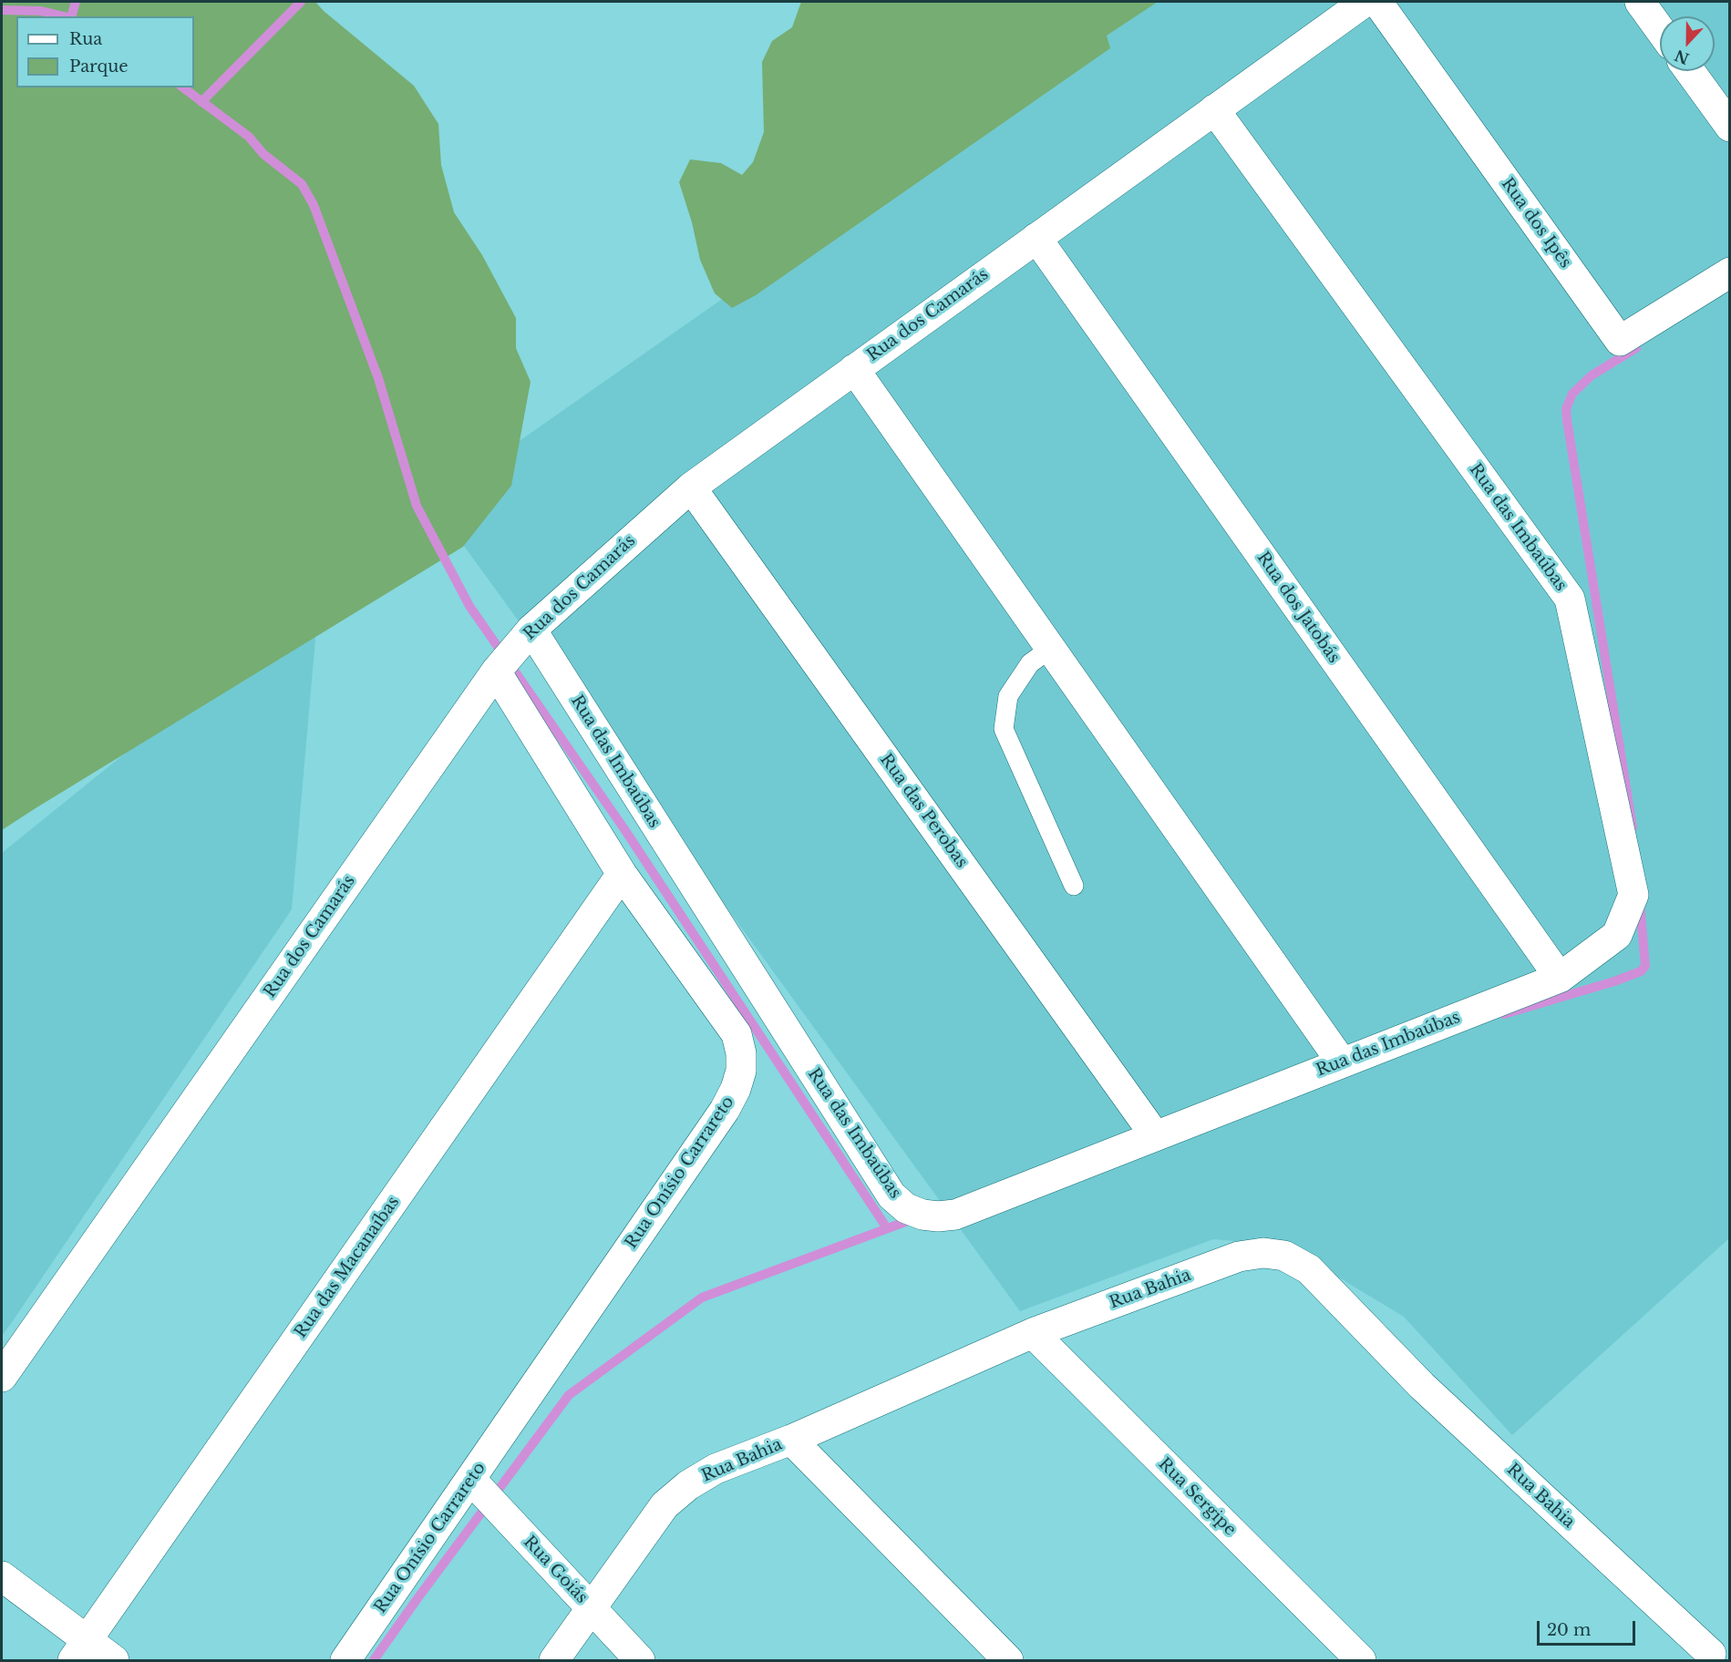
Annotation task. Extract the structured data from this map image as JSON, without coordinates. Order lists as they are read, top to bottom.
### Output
{
  "streets": {
    "street": [
      "Rua dos Ipês",
      "Rua dos Camarás",
      "Rua das Imbaúbas",
      "Rua dos Jatobás",
      "Rua das Perobas",
      "Rua Onísio Carrareto",
      "Rua das Macanaíbas",
      "Rua Bahia",
      "Rua Sergipe",
      "Rua Goiás"
    ]
  },
  "crossings": [
    ["Rua dos Camarás", "Rua das Imbaúbas"],
    ["Rua dos Camarás", "Rua dos Jatobás"],
    ["Rua dos Camarás", "Rua das Perobas"],
    ["Rua dos Camarás", "Rua Onísio Carrareto"],
    ["Rua das Imbaúbas", "Rua dos Jatobás"],
    ["Rua das Imbaúbas", "Rua das Perobas"],
    ["Rua Onísio Carrareto", "Rua das Macanaíbas"],
    ["Rua Onísio Carrareto", "Rua Goiás"],
    ["Rua Bahia", "Rua Sergipe"],
    ["Rua Bahia", "Rua Goiás"]
  ],
  "legend": ["Rua", "Parque"],
  "scale_bar": "20 m",
  "north": "bottom"
}
